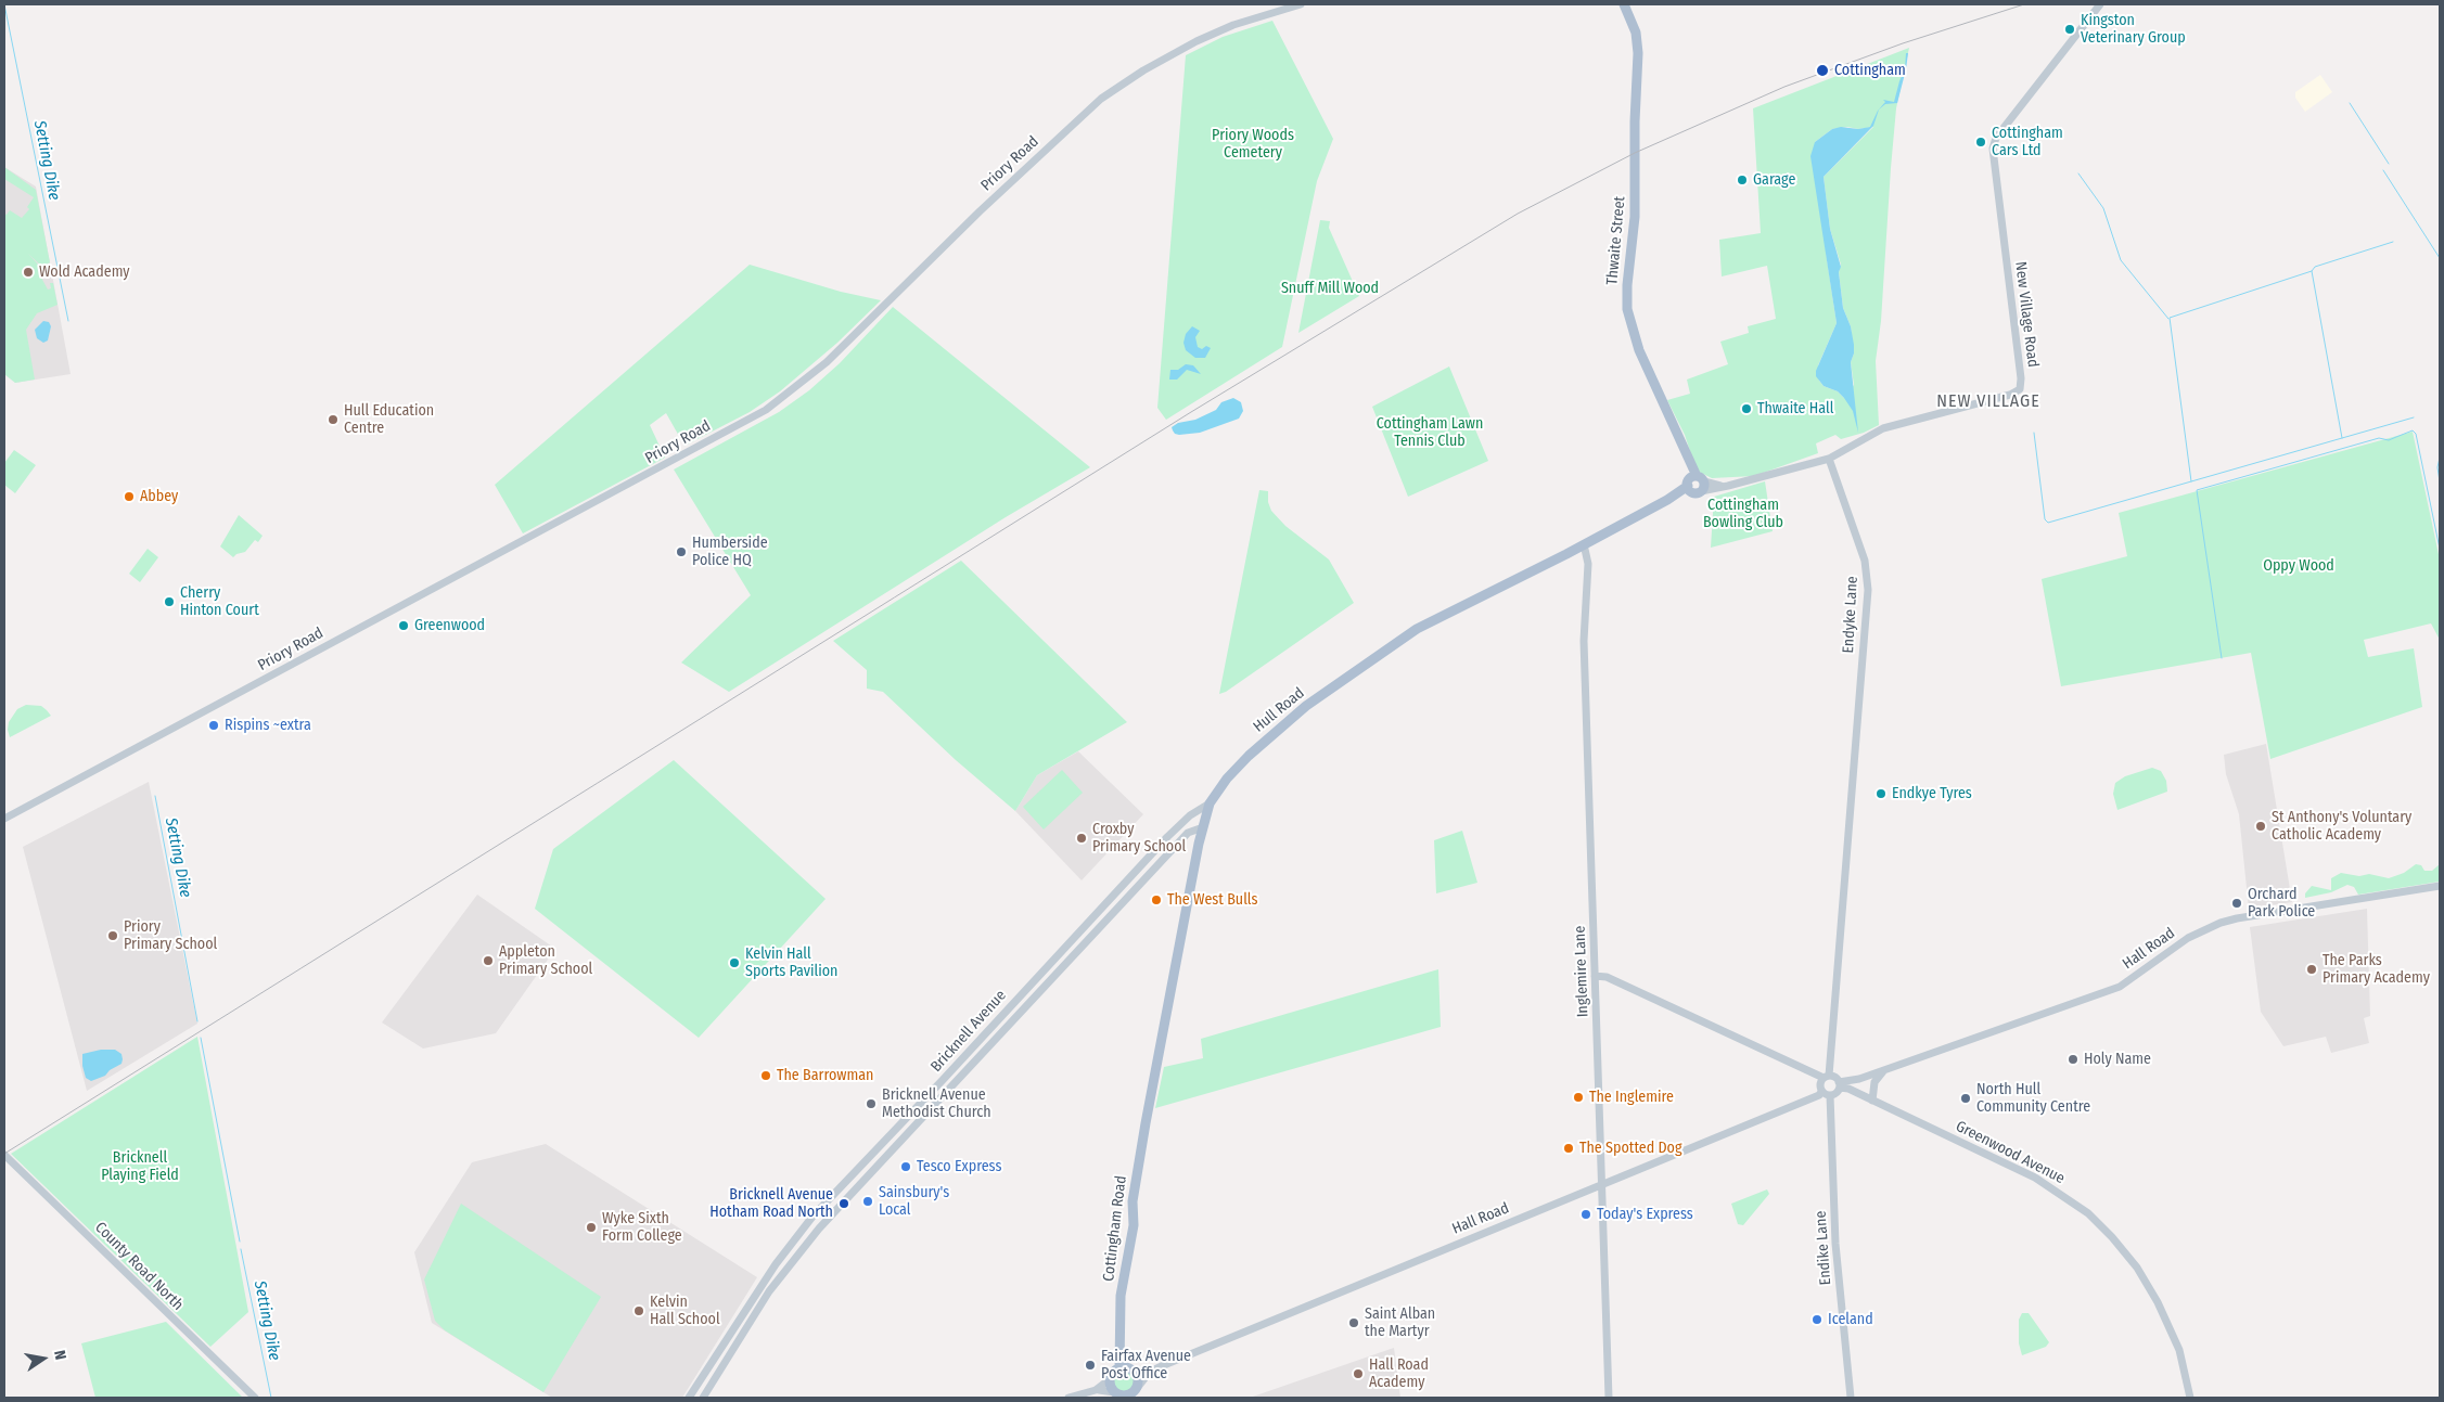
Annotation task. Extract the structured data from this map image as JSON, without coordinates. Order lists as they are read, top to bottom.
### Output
{
  "streets": {
    "main road": ["Thwaite Street", "Hull Road", "Cottingham Road"],
    "street": [
      "Priory Road",
      "New Village Road",
      "Endyke Lane",
      "Hall Road",
      "Inglemire Lane",
      "Bricknell Avenue",
      "Greenwood Avenue",
      "Endike Lane",
      "County Road North"
    ]
  },
  "crossings": [
    ["Thwaite Street", "New Village Road"],
    ["Thwaite Street", "Hull Road"],
    ["New Village Road", "Endyke Lane"],
    ["New Village Road", "Hull Road"],
    ["Endyke Lane", "Hall Road"],
    ["Endyke Lane", "Greenwood Avenue"],
    ["Endyke Lane", "Endike Lane"],
    ["Hull Road", "Inglemire Lane"],
    ["Hull Road", "Bricknell Avenue"],
    ["Hull Road", "Cottingham Road"],
    ["Hall Road", "Inglemire Lane"],
    ["Hall Road", "Greenwood Avenue"],
    ["Hall Road", "Cottingham Road"],
    ["Hall Road", "Endike Lane"],
    ["Greenwood Avenue", "Endike Lane"]
  ],
  "districts": ["NEW VILLAGE"],
  "water": ["Setting Dike"],
  "parks": [
    "Priory Woods Cemetery",
    "Snuff Mill Wood",
    "Cottingham Lawn Tennis Club",
    "Cottingham Bowling Club",
    "Oppy Wood",
    "Bricknell Playing Field"
  ],
  "places": [
    "Kingston Veterinary Group",
    "Cottingham",
    "Cottingham Cars Ltd",
    "Garage",
    "Wold Academy",
    "Thwaite Hall",
    "Hull Education Centre",
    "Abbey",
    "Humberside Police HQ",
    "Cherry Hinton Court",
    "Greenwood",
    "Rispins ~extra",
    "Endkye Tyres",
    "St Anthony's Voluntary Catholic Academy",
    "Croxby Primary School",
    "The West Bulls",
    "Orchard Park Police",
    "Priory Primary School",
    "Appleton Primary School",
    "Kelvin Hall Sports Pavilion",
    "The Parks Primary Academy",
    "Holy Name",
    "The Barrowman",
    "The Inglemire",
    "North Hull Community Centre",
    "Bricknell Avenue Methodist Church",
    "The Spotted Dog",
    "Tesco Express",
    "Sainsbury's Local",
    "Bricknell Avenue Hotham Road North",
    "Today's Express",
    "Wyke Sixth Form College",
    "Kelvin Hall School",
    "Iceland",
    "Saint Alban the Martyr",
    "Fairfax Avenue Post Office",
    "Hall Road Academy"
  ],
  "north": "right"
}
